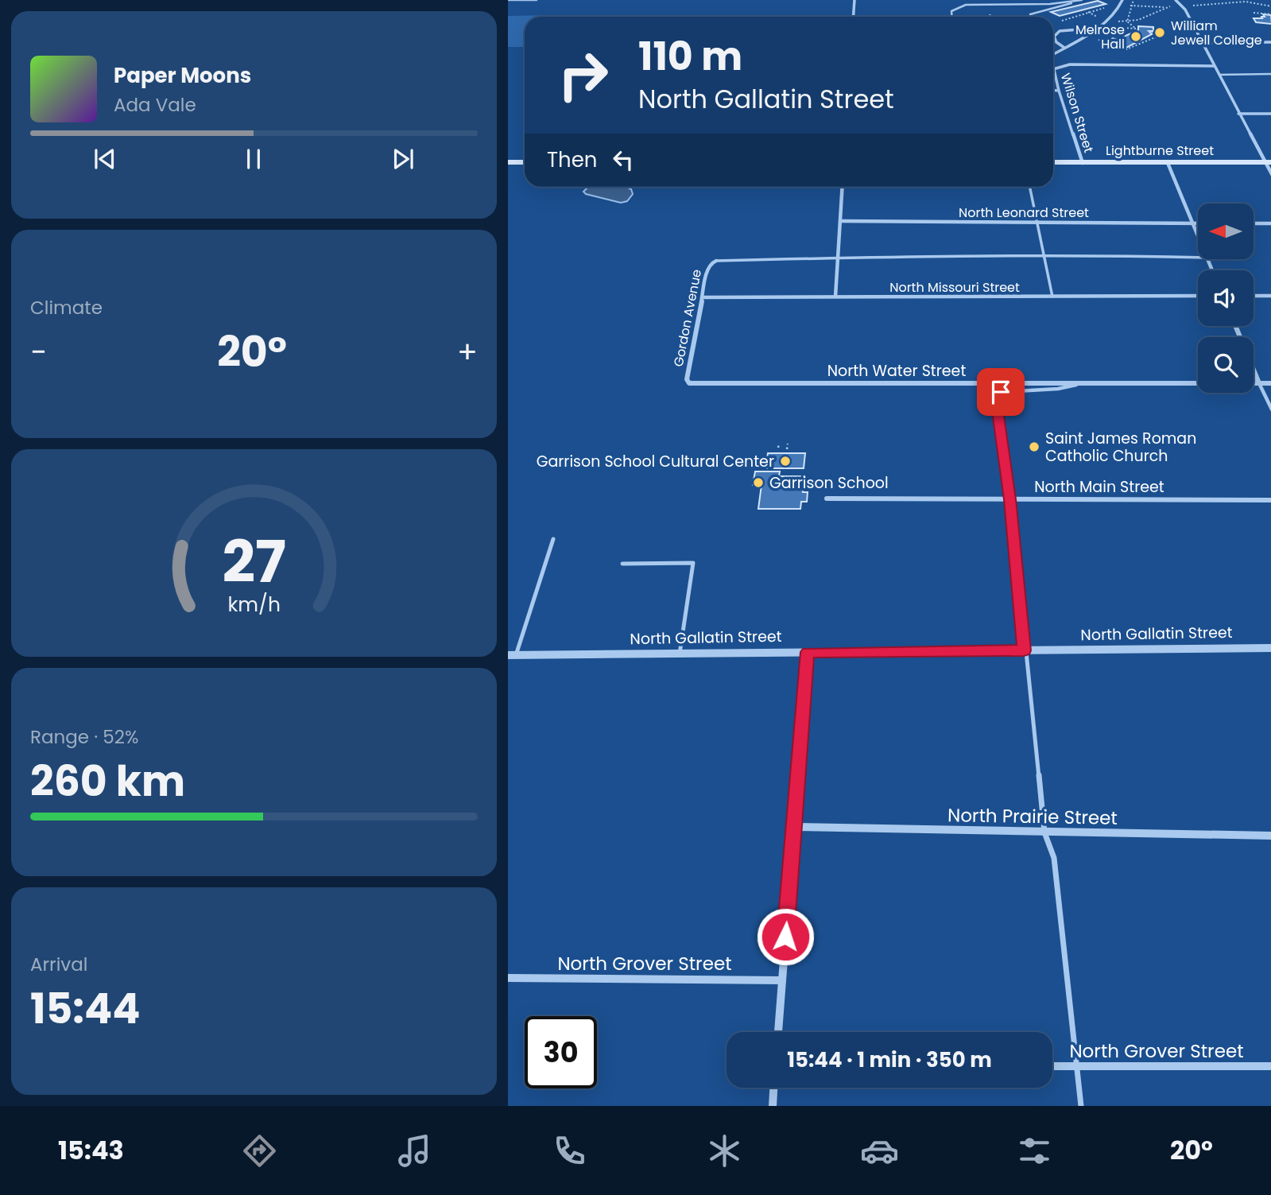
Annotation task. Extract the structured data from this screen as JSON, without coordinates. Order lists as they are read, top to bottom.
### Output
{
  "streets": {
    "main road": ["Lightburne Street"],
    "street": [
      "Wilson Street",
      "North Leonard Street",
      "North Missouri Street",
      "Gordon Avenue",
      "North Water Street",
      "North Main Street",
      "North Gallatin Street",
      "North Prairie Street",
      "North Grover Street"
    ]
  },
  "crossings": [
    ["Wilson Street", "Lightburne Street"],
    ["North Missouri Street", "Gordon Avenue"],
    ["Gordon Avenue", "North Water Street"]
  ],
  "places": [
    "William Jewell College",
    "Melrose Hall",
    "Saint James Roman Catholic Church",
    "Garrison School Cultural Center",
    "Garrison School"
  ],
  "north": "left",
  "page": {
    "turn": ["110 m", "North Gallatin Street"],
    "song": ["Paper Moons", "Ada Vale"],
    "then": "Then",
    "tile": [
      "Climate",
      ["Range · 52%", "260 km"],
      ["Arrival", "15:44"]
    ],
    "heat": ["−", "20°", "+"],
    "limit": "30",
    "trip": "15:44 · 1 min · 350 m",
    "tabs": ["15:43", "20°"],
    "gauge": ["27", "km/h"]
  }
}
